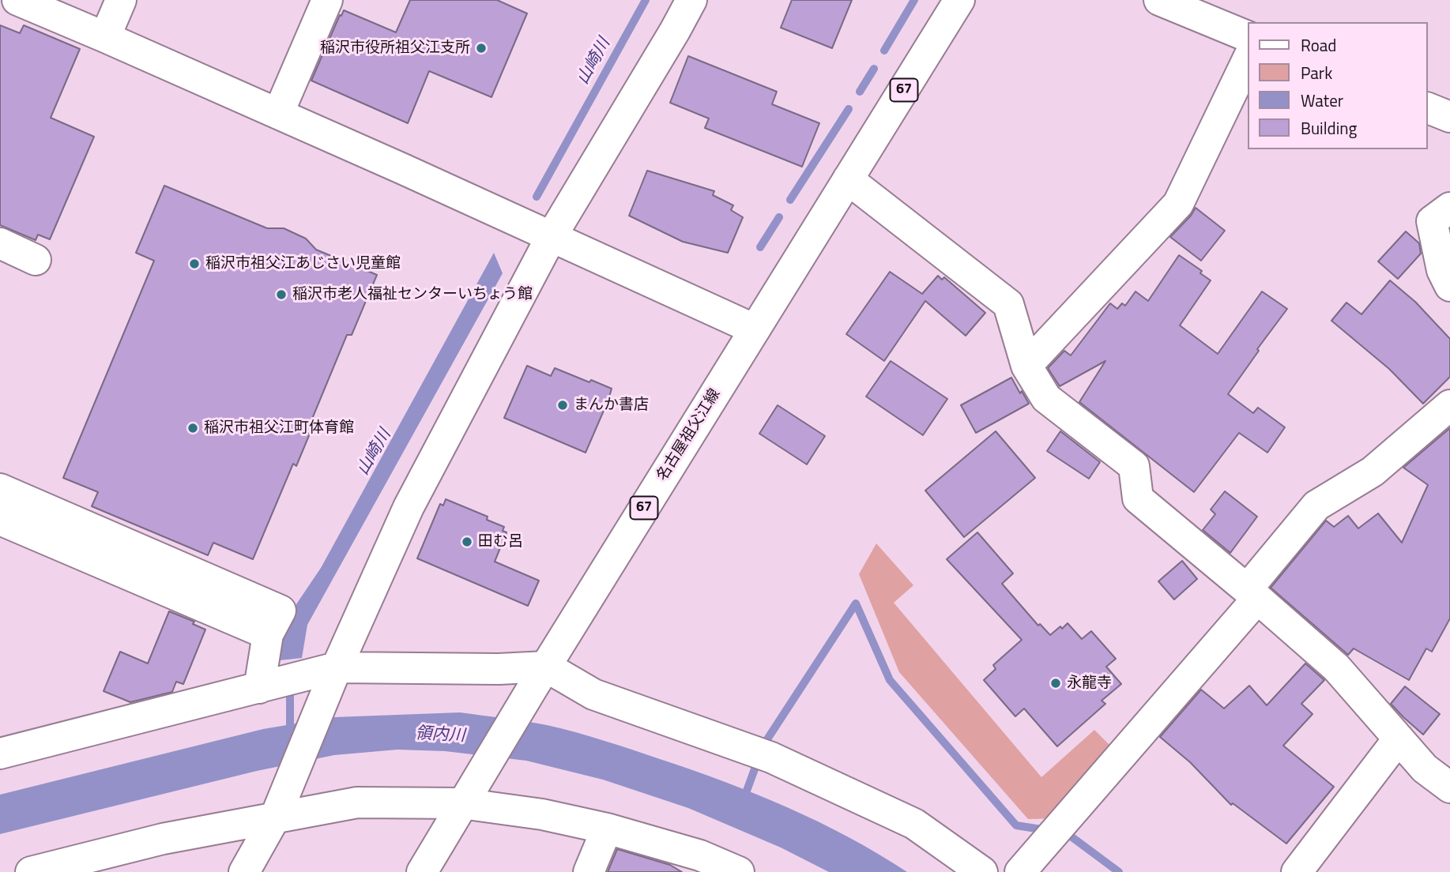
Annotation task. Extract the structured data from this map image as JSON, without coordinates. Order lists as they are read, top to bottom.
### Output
{
  "streets": {
    "street": ["67", "名古屋祖父江線"]
  },
  "water": ["山崎川", "領内川"],
  "places": [
    "稲沢市役所祖父江支所",
    "稲沢市祖父江あじさい児童館",
    "稲沢市老人福祉センターいちょう館",
    "まんか書店",
    "稲沢市祖父江町体育館",
    "田む呂",
    "永龍寺"
  ],
  "legend": [
    "Road",
    "Park",
    "Water",
    "Building"
  ]
}
